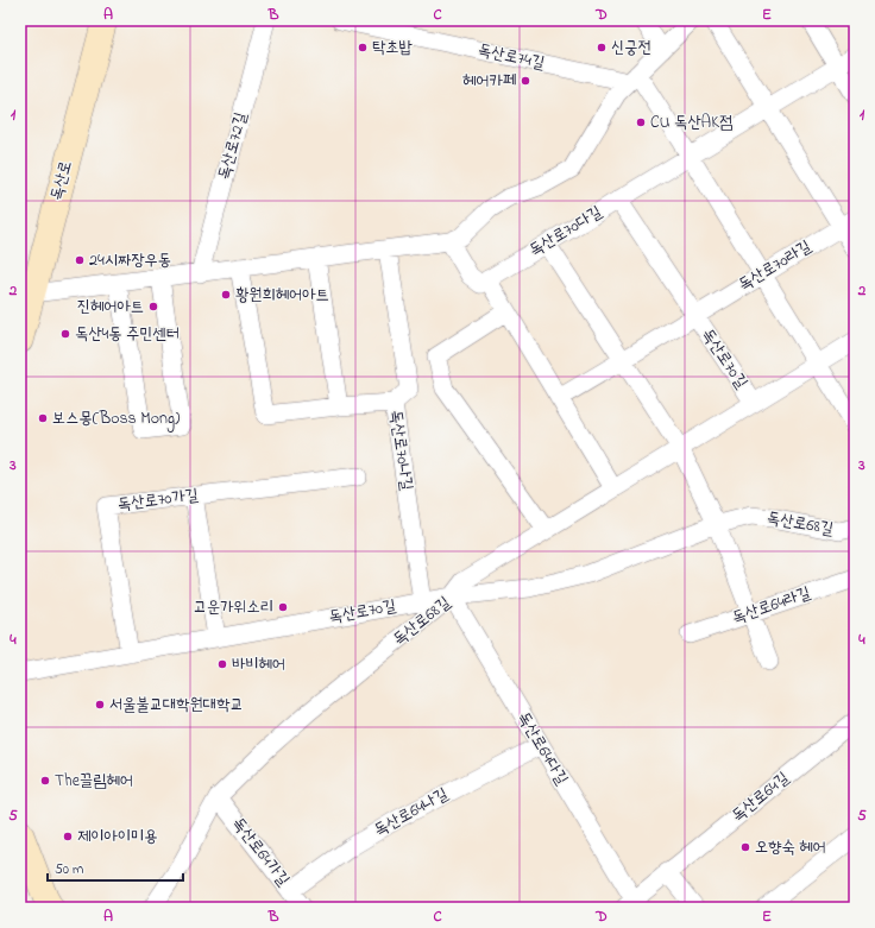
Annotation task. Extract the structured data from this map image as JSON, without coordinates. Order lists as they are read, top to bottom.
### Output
{
  "streets": {
    "main road": ["독산로"],
    "street": [
      "독산로74길",
      "독산로72길",
      "독산로70다길",
      "독산로70라길",
      "독산로70길",
      "독산로70나길",
      "독산로70가길",
      "독산로68길",
      "독산로64라길",
      "독산로64다길",
      "독산로64길",
      "독산로64나길",
      "독산로64가길"
    ]
  },
  "crossings": [
    ["독산로70라길", "독산로70길"],
    ["독산로70길", "독산로70나길"],
    ["독산로70길", "독산로70가길"],
    ["독산로70길", "독산로68길"],
    ["독산로70길", "독산로64다길"],
    ["독산로68길", "독산로64다길"],
    ["독산로68길", "독산로64가길"],
    ["독산로64다길", "독산로64길"],
    ["독산로64다길", "독산로64나길"],
    ["독산로64나길", "독산로64가길"]
  ],
  "places": [
    "탁초밥",
    "신궁전",
    "헤어카페",
    "CU 독산AK점",
    "24시짜장우동",
    "황원희헤어아트",
    "진헤어아트",
    "독산4동 주민센터",
    "보스몽(Boss Mong)",
    "고운가위소리",
    "바비헤어",
    "서울불교대학원대학교",
    "The끌림헤어",
    "제이아이미용",
    "오향숙 헤어"
  ],
  "scale_bar": "50 m",
  "grid": {
    "columns": [
      "A",
      "B",
      "C",
      "D",
      "E"
    ],
    "rows": [
      "1",
      "2",
      "3",
      "4",
      "5"
    ]
  }
}
